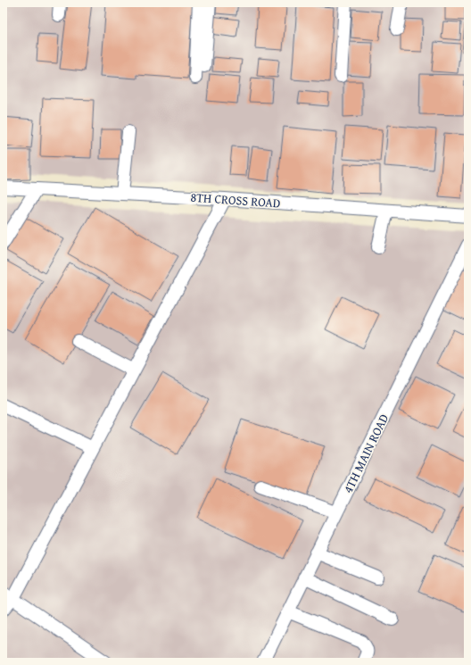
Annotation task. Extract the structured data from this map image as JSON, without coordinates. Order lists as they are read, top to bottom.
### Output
{
  "streets": {
    "street": ["8TH CROSS ROAD", "4TH MAIN ROAD"]
  }
}
